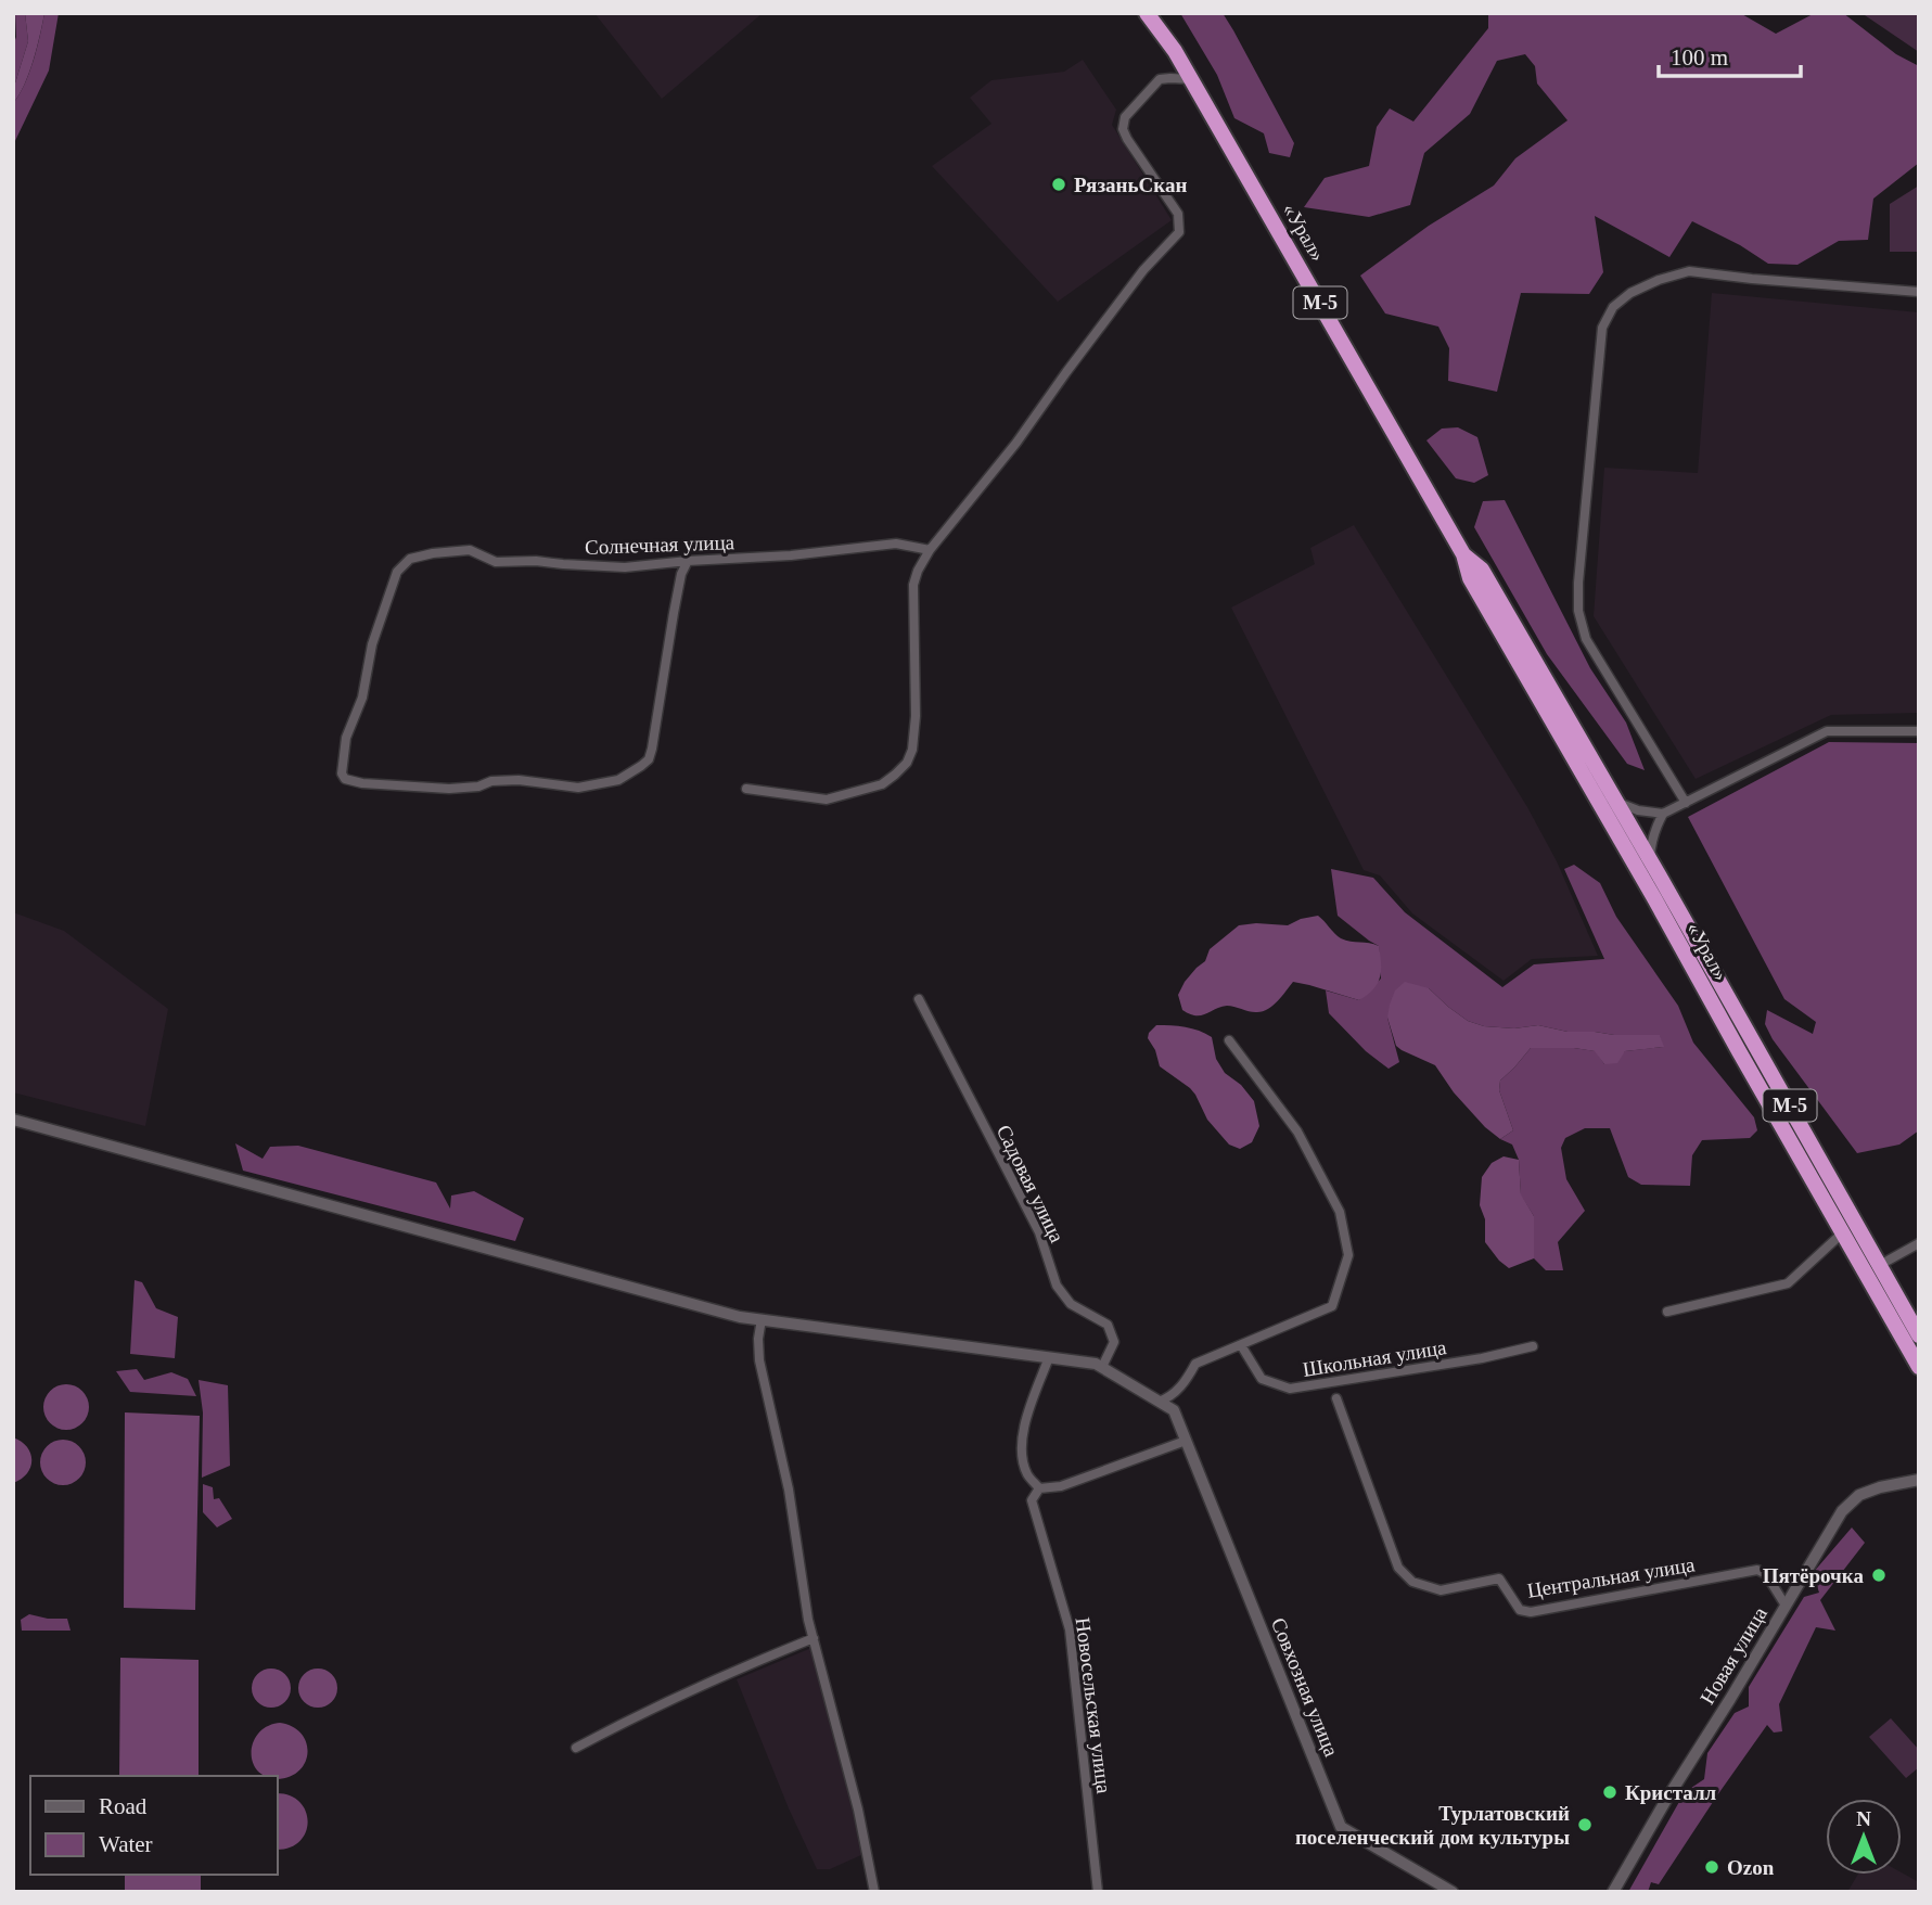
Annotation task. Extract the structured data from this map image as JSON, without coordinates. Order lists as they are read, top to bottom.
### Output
{
  "streets": {
    "highway": ["«Урал»", "М-5"],
    "street": [
      "Солнечная улица",
      "Садовая улица",
      "Школьная улица",
      "Центральная улица",
      "Новая улица",
      "Совхозная улица",
      "Новосельская улица"
    ]
  },
  "crossings": [
    ["Садовая улица", "Совхозная улица"],
    ["Центральная улица", "Новая улица"],
    ["Совхозная улица", "Новосельская улица"]
  ],
  "places": [
    "РязаньСкан",
    "Пятёрочка",
    "Кристалл",
    "Турлатовский поселенческий дом культуры",
    "Ozon"
  ],
  "legend": ["Road", "Water"],
  "scale_bar": "100 m",
  "north": "top"
}
